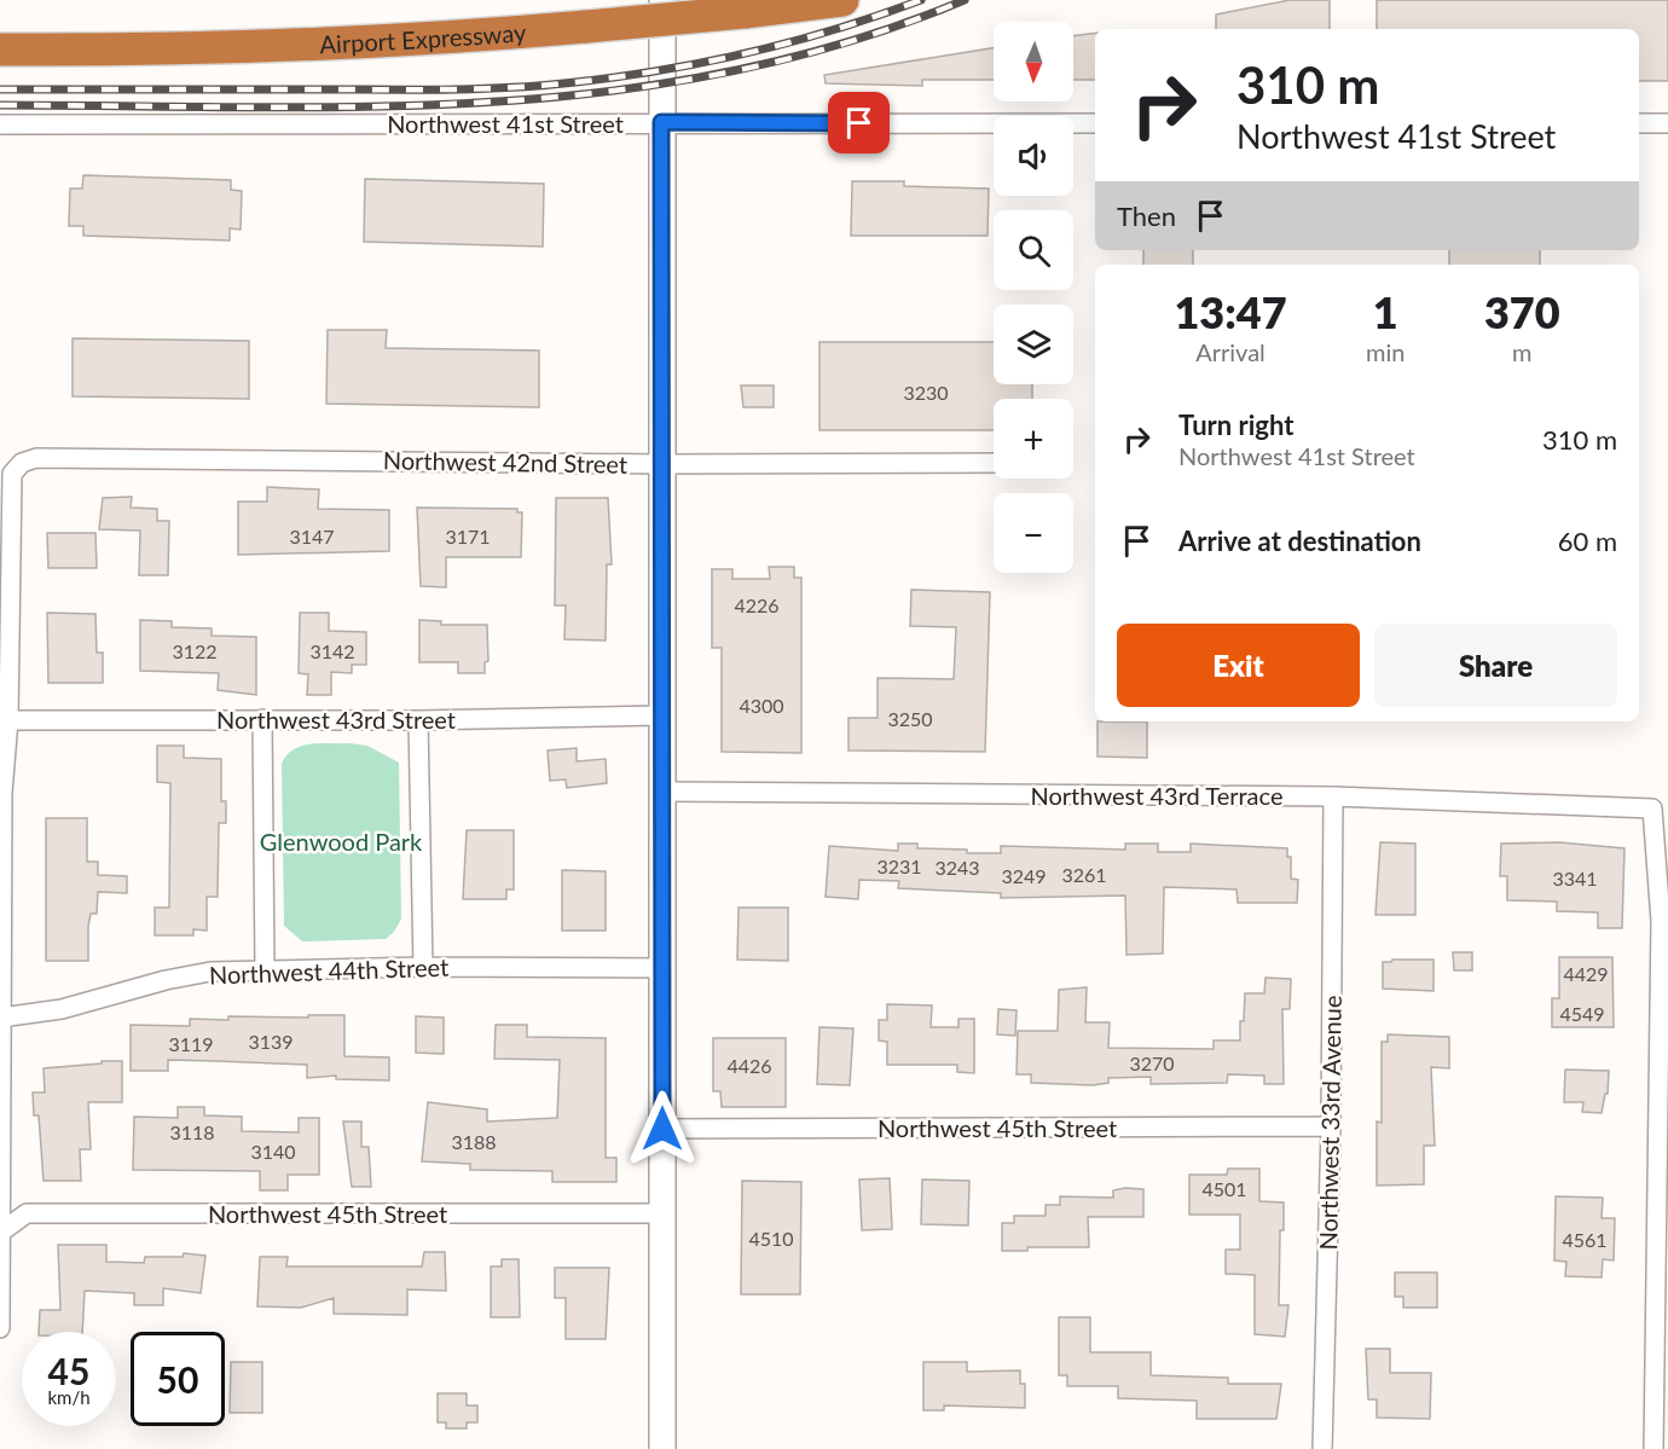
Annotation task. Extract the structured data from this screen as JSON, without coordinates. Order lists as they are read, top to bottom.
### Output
{
  "streets": {
    "highway": ["Airport Expressway"],
    "street": [
      "Northwest 41st Street",
      "Northwest 42nd Street",
      "Northwest 43rd Street",
      "Northwest 43rd Terrace",
      "Northwest 44th Street",
      "Northwest 33rd Avenue",
      "Northwest 45th Street"
    ]
  },
  "crossings": [
    ["Northwest 42nd Street", "Northwest 43rd Street"],
    ["Northwest 43rd Terrace", "Northwest 33rd Avenue"],
    ["Northwest 33rd Avenue", "Northwest 45th Street"]
  ],
  "parks": ["Glenwood Park"],
  "house_numbers": [
    "3230",
    "3147",
    "3171",
    "4226",
    "3122",
    "3142",
    "4300",
    "3250",
    "3231",
    "3243",
    "3261",
    "3249",
    "3341",
    "4429",
    "4549",
    "3139",
    "3119",
    "3270",
    "4426",
    "3118",
    "3188",
    "3140",
    "4501",
    "4510",
    "4561"
  ],
  "north": "bottom",
  "page": {
    "map_buttons": ["+", "−"],
    "turn": ["310 m", "Northwest 41st Street"],
    "then": "Then",
    "eta": [
      "13:47",
      "Arrival",
      "1",
      "min",
      "370",
      "m"
    ],
    "list": [
      {
        "name": "Turn right",
        "note": "Northwest 41st Street",
        "value": "310 m"
      },
      {
        "name": "Arrive at destination",
        "value": "60 m"
      }
    ],
    "buttons": ["Exit", "Share"],
    "speed": "45 km/h",
    "limit": "50"
  }
}
